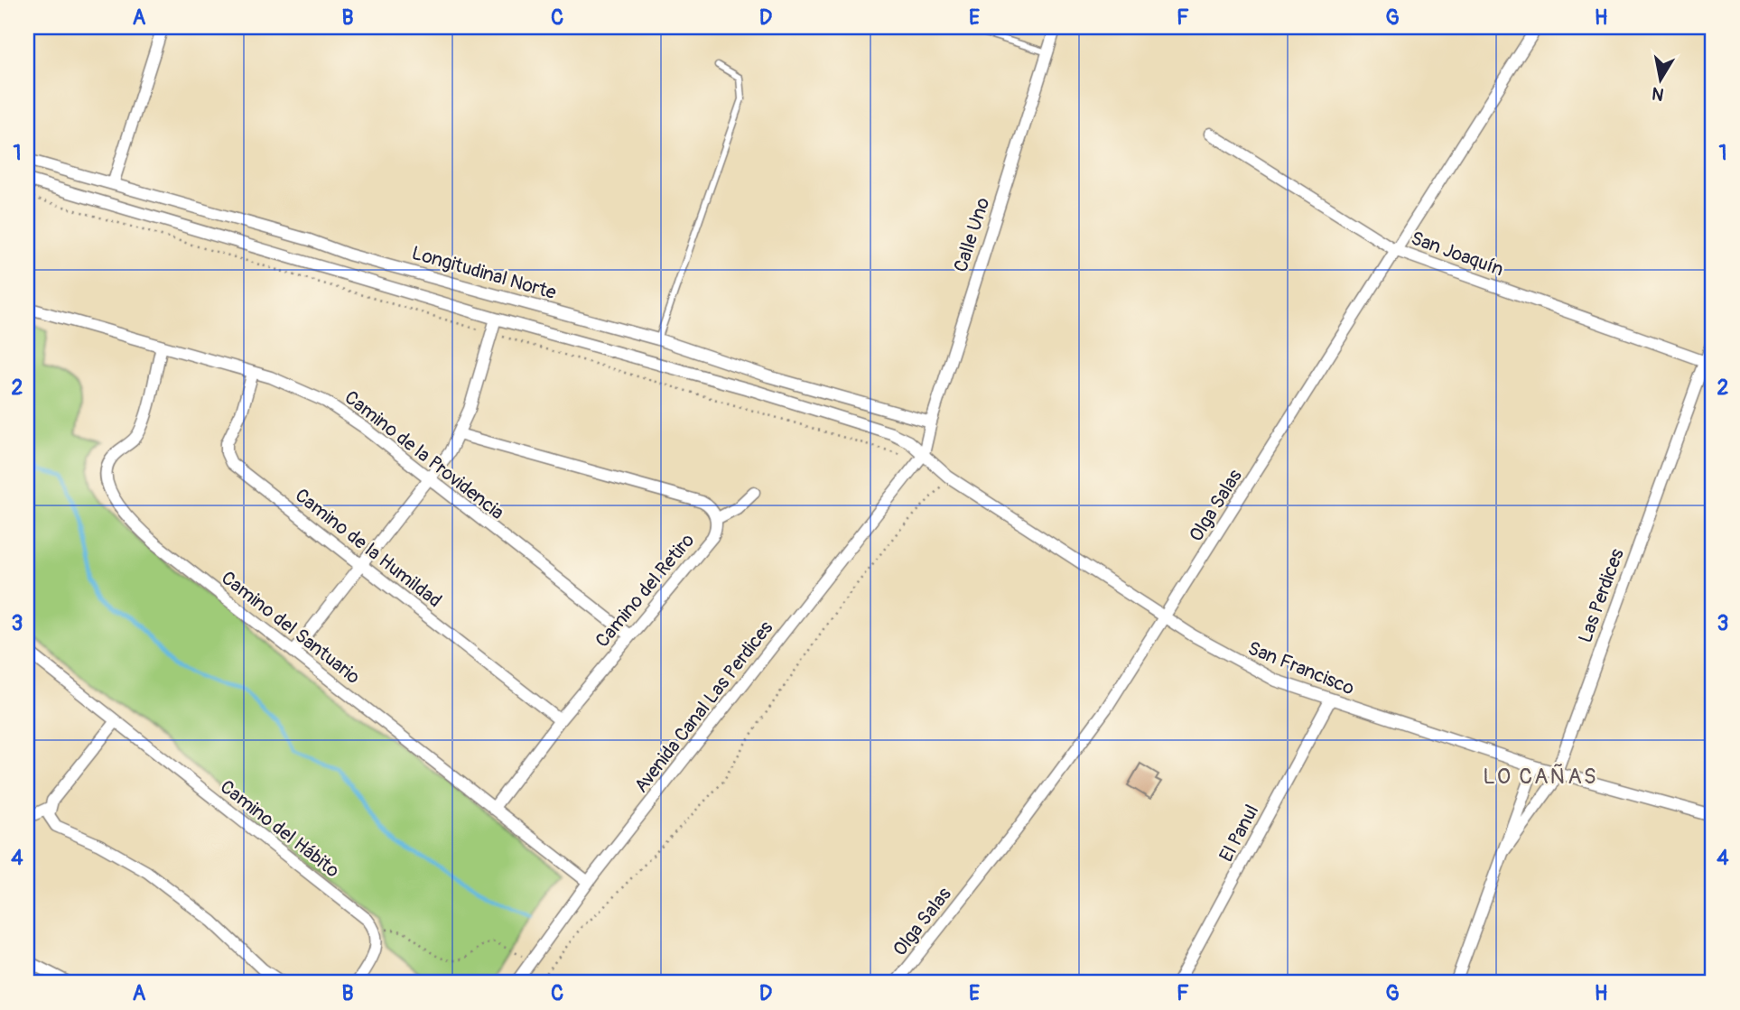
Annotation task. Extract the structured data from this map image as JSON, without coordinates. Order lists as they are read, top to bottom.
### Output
{
  "streets": {
    "street": [
      "Calle Uno",
      "San Joaquín",
      "Longitudinal Norte",
      "Camino de la Providencia",
      "Olga Salas",
      "Camino de la Humildad",
      "Camino del Retiro",
      "Las Perdices",
      "Camino del Santuario",
      "San Francisco",
      "Avenida Canal Las Perdices",
      "Camino del Hábito",
      "El Panul"
    ]
  },
  "crossings": [
    ["Calle Uno", "Longitudinal Norte"],
    ["Calle Uno", "San Francisco"],
    ["Calle Uno", "Avenida Canal Las Perdices"],
    ["San Joaquín", "Olga Salas"],
    ["San Joaquín", "Las Perdices"],
    ["Camino de la Providencia", "Camino de la Humildad"],
    ["Camino de la Providencia", "Camino del Retiro"],
    ["Camino de la Providencia", "Camino del Santuario"],
    ["Olga Salas", "San Francisco"],
    ["Camino de la Humildad", "Camino del Retiro"],
    ["Camino del Retiro", "Camino del Santuario"],
    ["Las Perdices", "San Francisco"],
    ["Camino del Santuario", "Avenida Canal Las Perdices"],
    ["San Francisco", "Avenida Canal Las Perdices"],
    ["San Francisco", "El Panul"]
  ],
  "districts": ["LO CAÑAS"],
  "north": "bottom",
  "grid": {
    "columns": [
      "A",
      "B",
      "C",
      "D",
      "E",
      "F",
      "G",
      "H"
    ],
    "rows": [
      "1",
      "2",
      "3",
      "4"
    ]
  }
}
